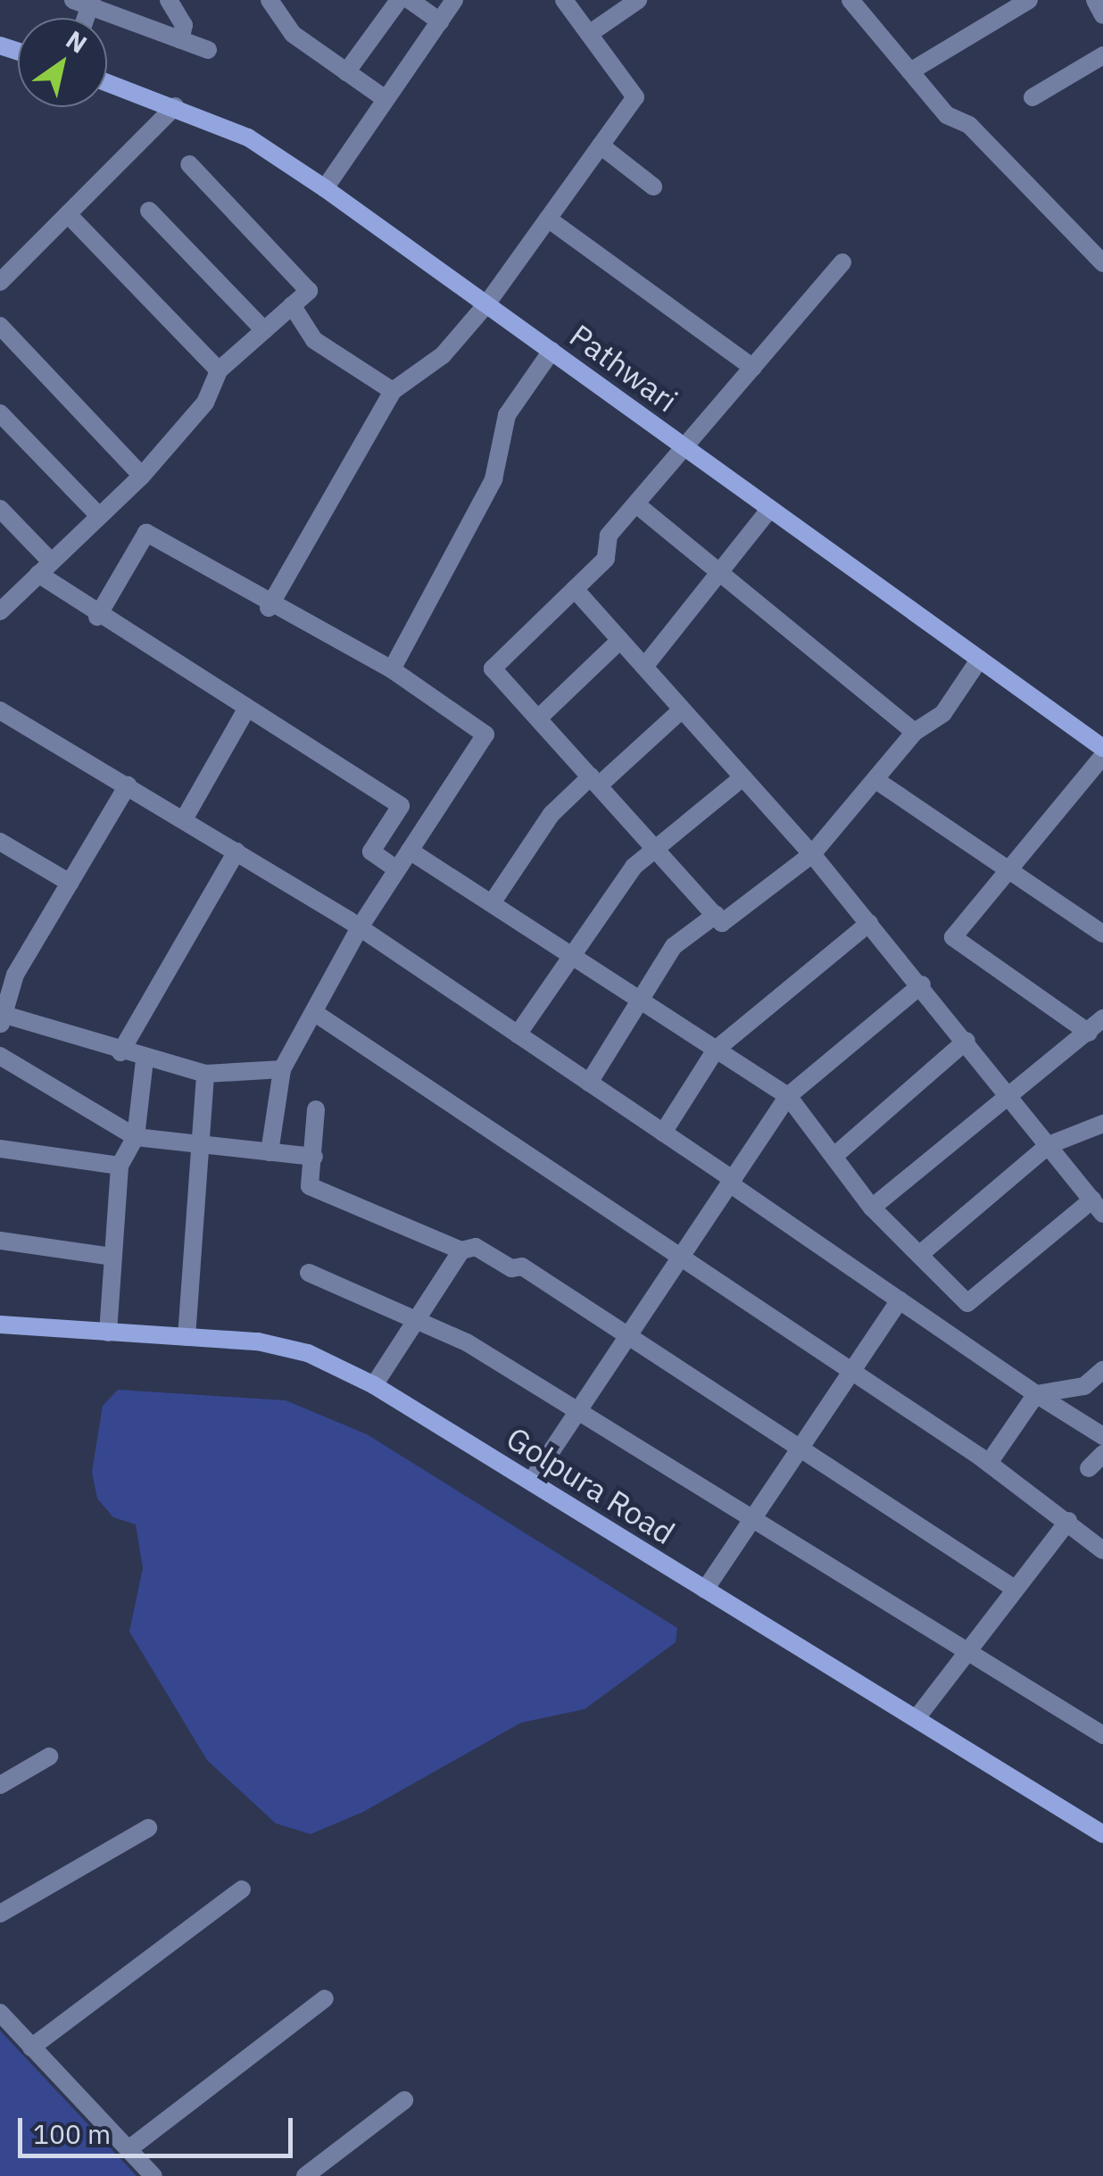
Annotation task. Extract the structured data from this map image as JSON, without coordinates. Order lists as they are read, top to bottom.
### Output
{
  "streets": {
    "street": ["Pathwari", "Golpura Road"]
  },
  "scale_bar": "100 m",
  "north": "top right"
}
